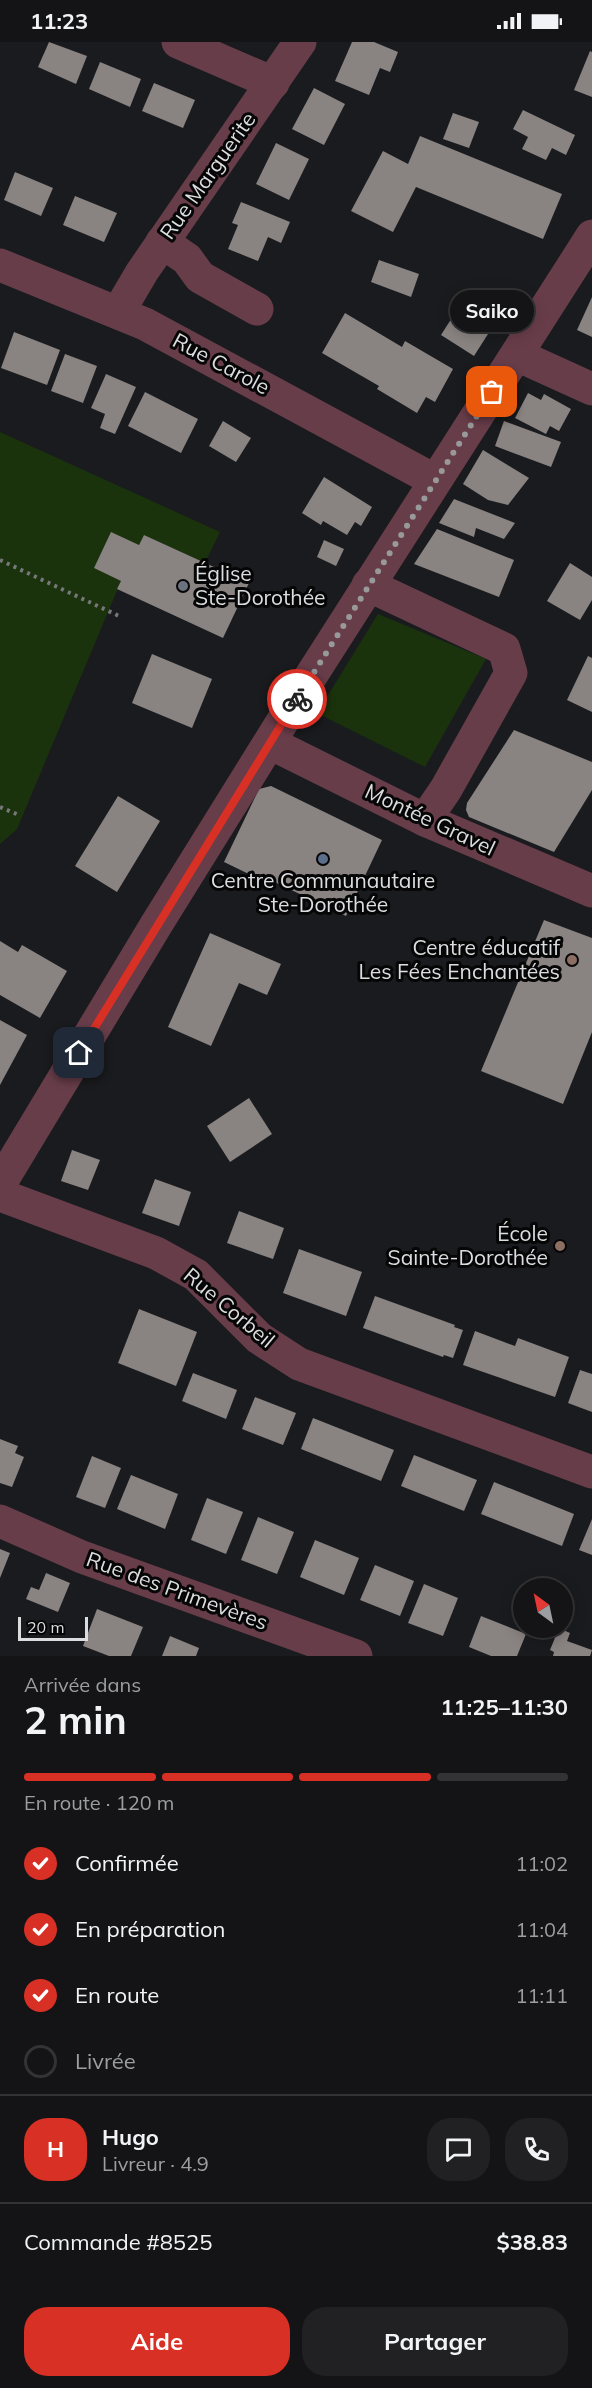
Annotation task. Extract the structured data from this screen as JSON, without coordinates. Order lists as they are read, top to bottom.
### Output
{
  "streets": {
    "street": [
      "Rue Marguerite",
      "Rue Carole",
      "Montée Gravel",
      "Rue Corbeil",
      "Rue des Primevères"
    ]
  },
  "crossings": [
    ["Rue Marguerite", "Rue Carole"]
  ],
  "places": [
    "Saiko",
    "Église Ste-Dorothée",
    "Centre Communautaire Ste-Dorothée",
    "Centre éducatif Les Fées Enchantées",
    "École Sainte-Dorothée"
  ],
  "scale_bar": "20 m",
  "north": "top left",
  "page": {
    "status": "11:23",
    "bubble": "Saiko",
    "scale": "20 m",
    "heading": ["2 min", "Arrivée dans", "11:25–11:30"],
    "panel": [
      "Hugo",
      "Livreur · 4.9",
      "Commande #8525",
      "$38.83"
    ],
    "bar": "En route · 120 m",
    "list": [
      ["Confirmée", "11:02"],
      ["En préparation", "11:04"],
      ["En route", "11:11"],
      "Livrée"
    ],
    "round": "H",
    "buttons": ["Aide", "Partager"]
  }
}
